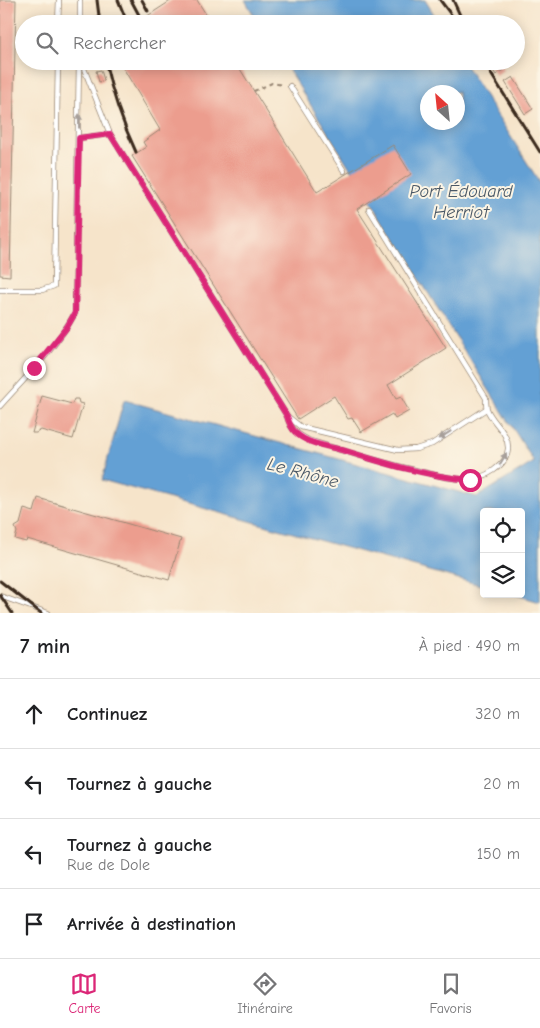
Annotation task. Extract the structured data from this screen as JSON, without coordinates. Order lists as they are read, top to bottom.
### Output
{
  "water": ["Port Édouard Herriot", "Le Rhône"],
  "north": "top left",
  "page": {
    "search": "Rechercher",
    "heading": ["7 min", "À pied · 490 m"],
    "list": [
      ["Continuez", "320 m"],
      ["Tournez à gauche", "20 m"],
      ["Tournez à gauche", "Rue de Dole", "150 m"],
      "Arrivée à destination"
    ],
    "nav": ["Carte", "Itinéraire", "Favoris"]
  }
}
